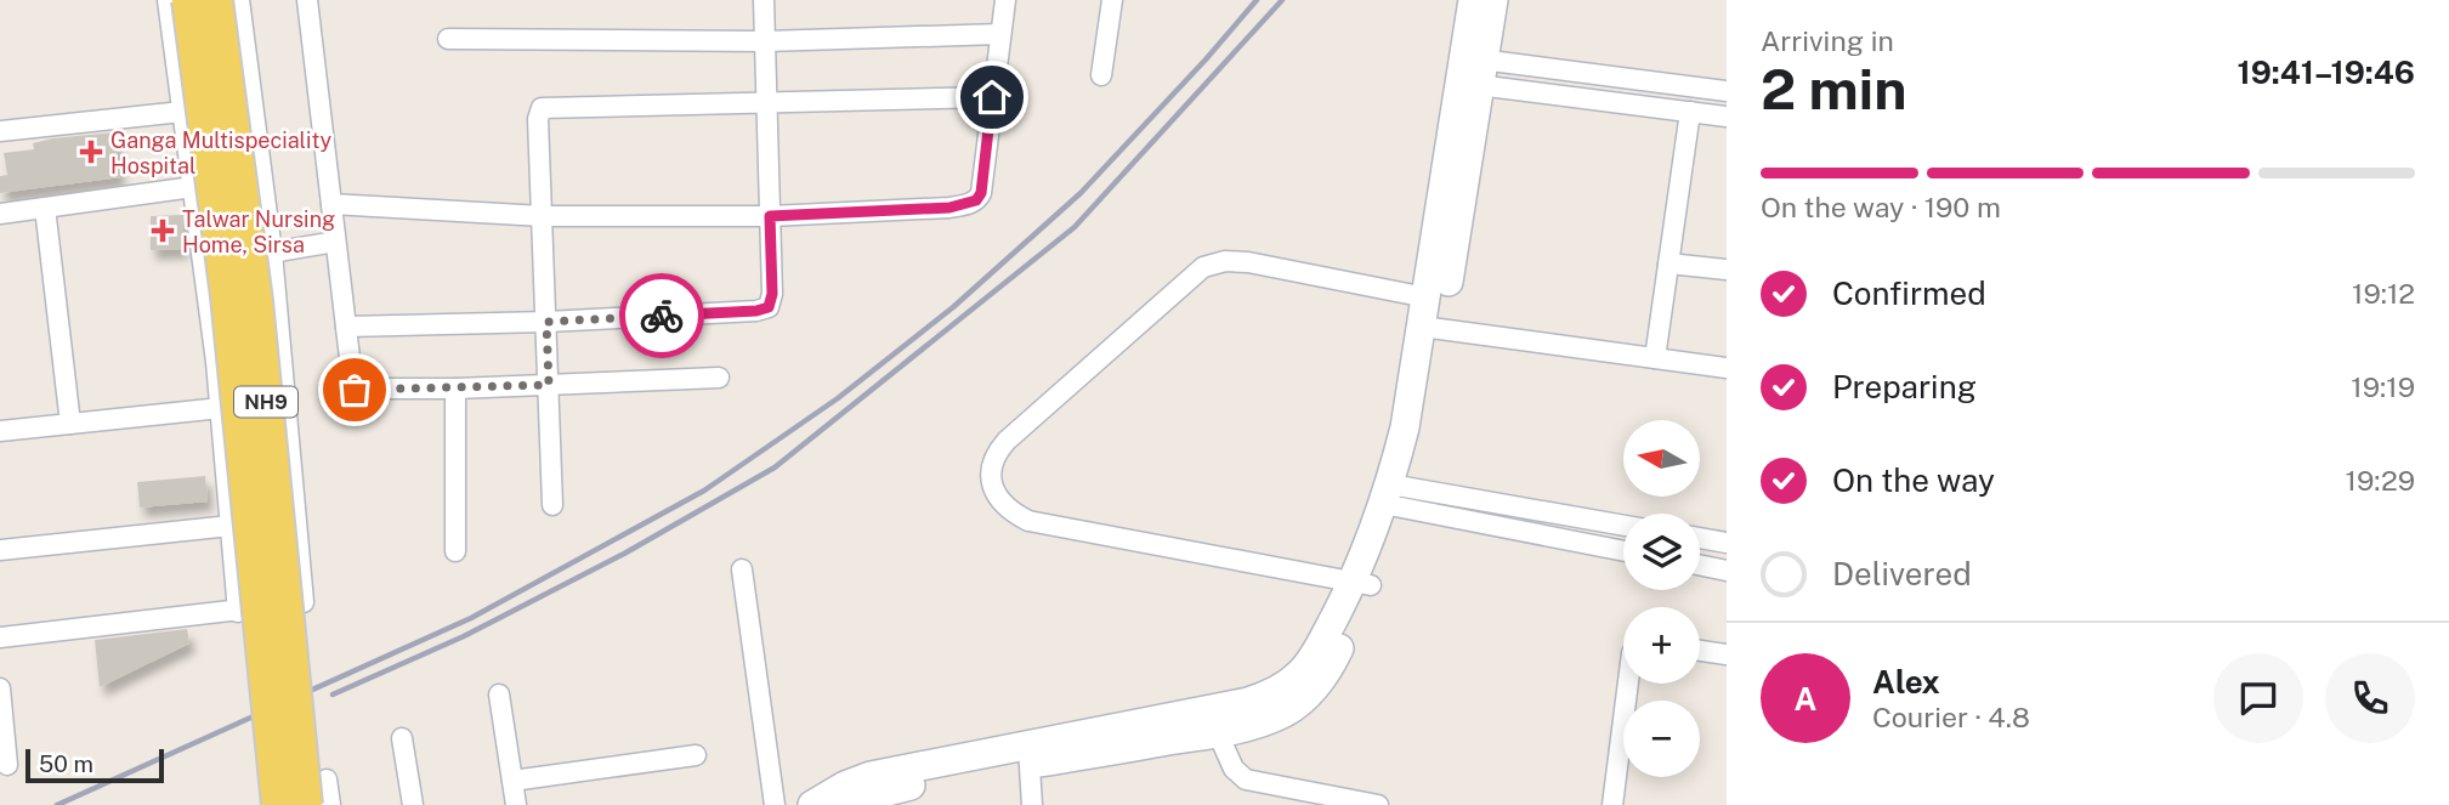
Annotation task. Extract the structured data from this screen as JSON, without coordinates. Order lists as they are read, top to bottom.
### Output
{
  "streets": {
    "main road": ["NH9"]
  },
  "places": {
    "health": ["Ganga Multispeciality Hospital", "Talwar Nursing Home, Sirsa"]
  },
  "scale_bar": "50 m",
  "north": "left",
  "page": {
    "heading": ["2 min", "Arriving in", "19:41–19:46"],
    "panel": ["Alex", "Courier · 4.8"],
    "bar": "On the way · 190 m",
    "list": [
      ["Confirmed", "19:12"],
      ["Preparing", "19:19"],
      ["On the way", "19:29"],
      "Delivered"
    ],
    "map_buttons": ["+", "−"],
    "round": "A",
    "scale": "50 m"
  }
}
